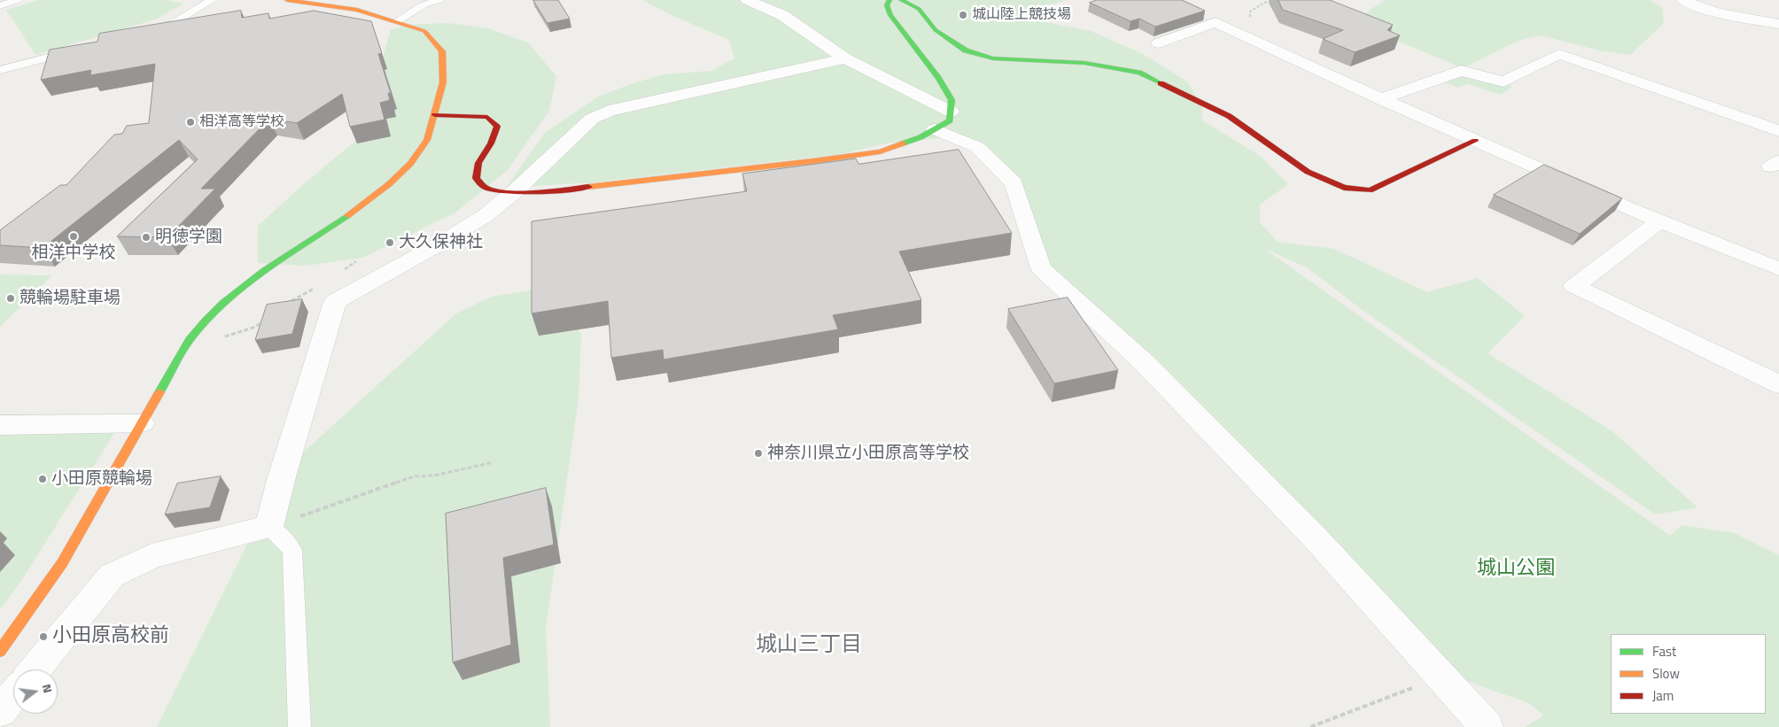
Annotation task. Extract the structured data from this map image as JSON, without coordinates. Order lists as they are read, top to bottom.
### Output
{
  "districts": ["城山三丁目"],
  "parks": ["城山公園"],
  "places": [
    "城山陸上競技場",
    "相洋高等学校",
    "相洋中学校",
    "明徳学園",
    "大久保神社",
    "競輪場駐車場",
    "神奈川県立小田原高等学校",
    "小田原競輪場",
    "小田原高校前"
  ],
  "legend": ["Fast", "Slow", "Jam"],
  "north": "right"
}
